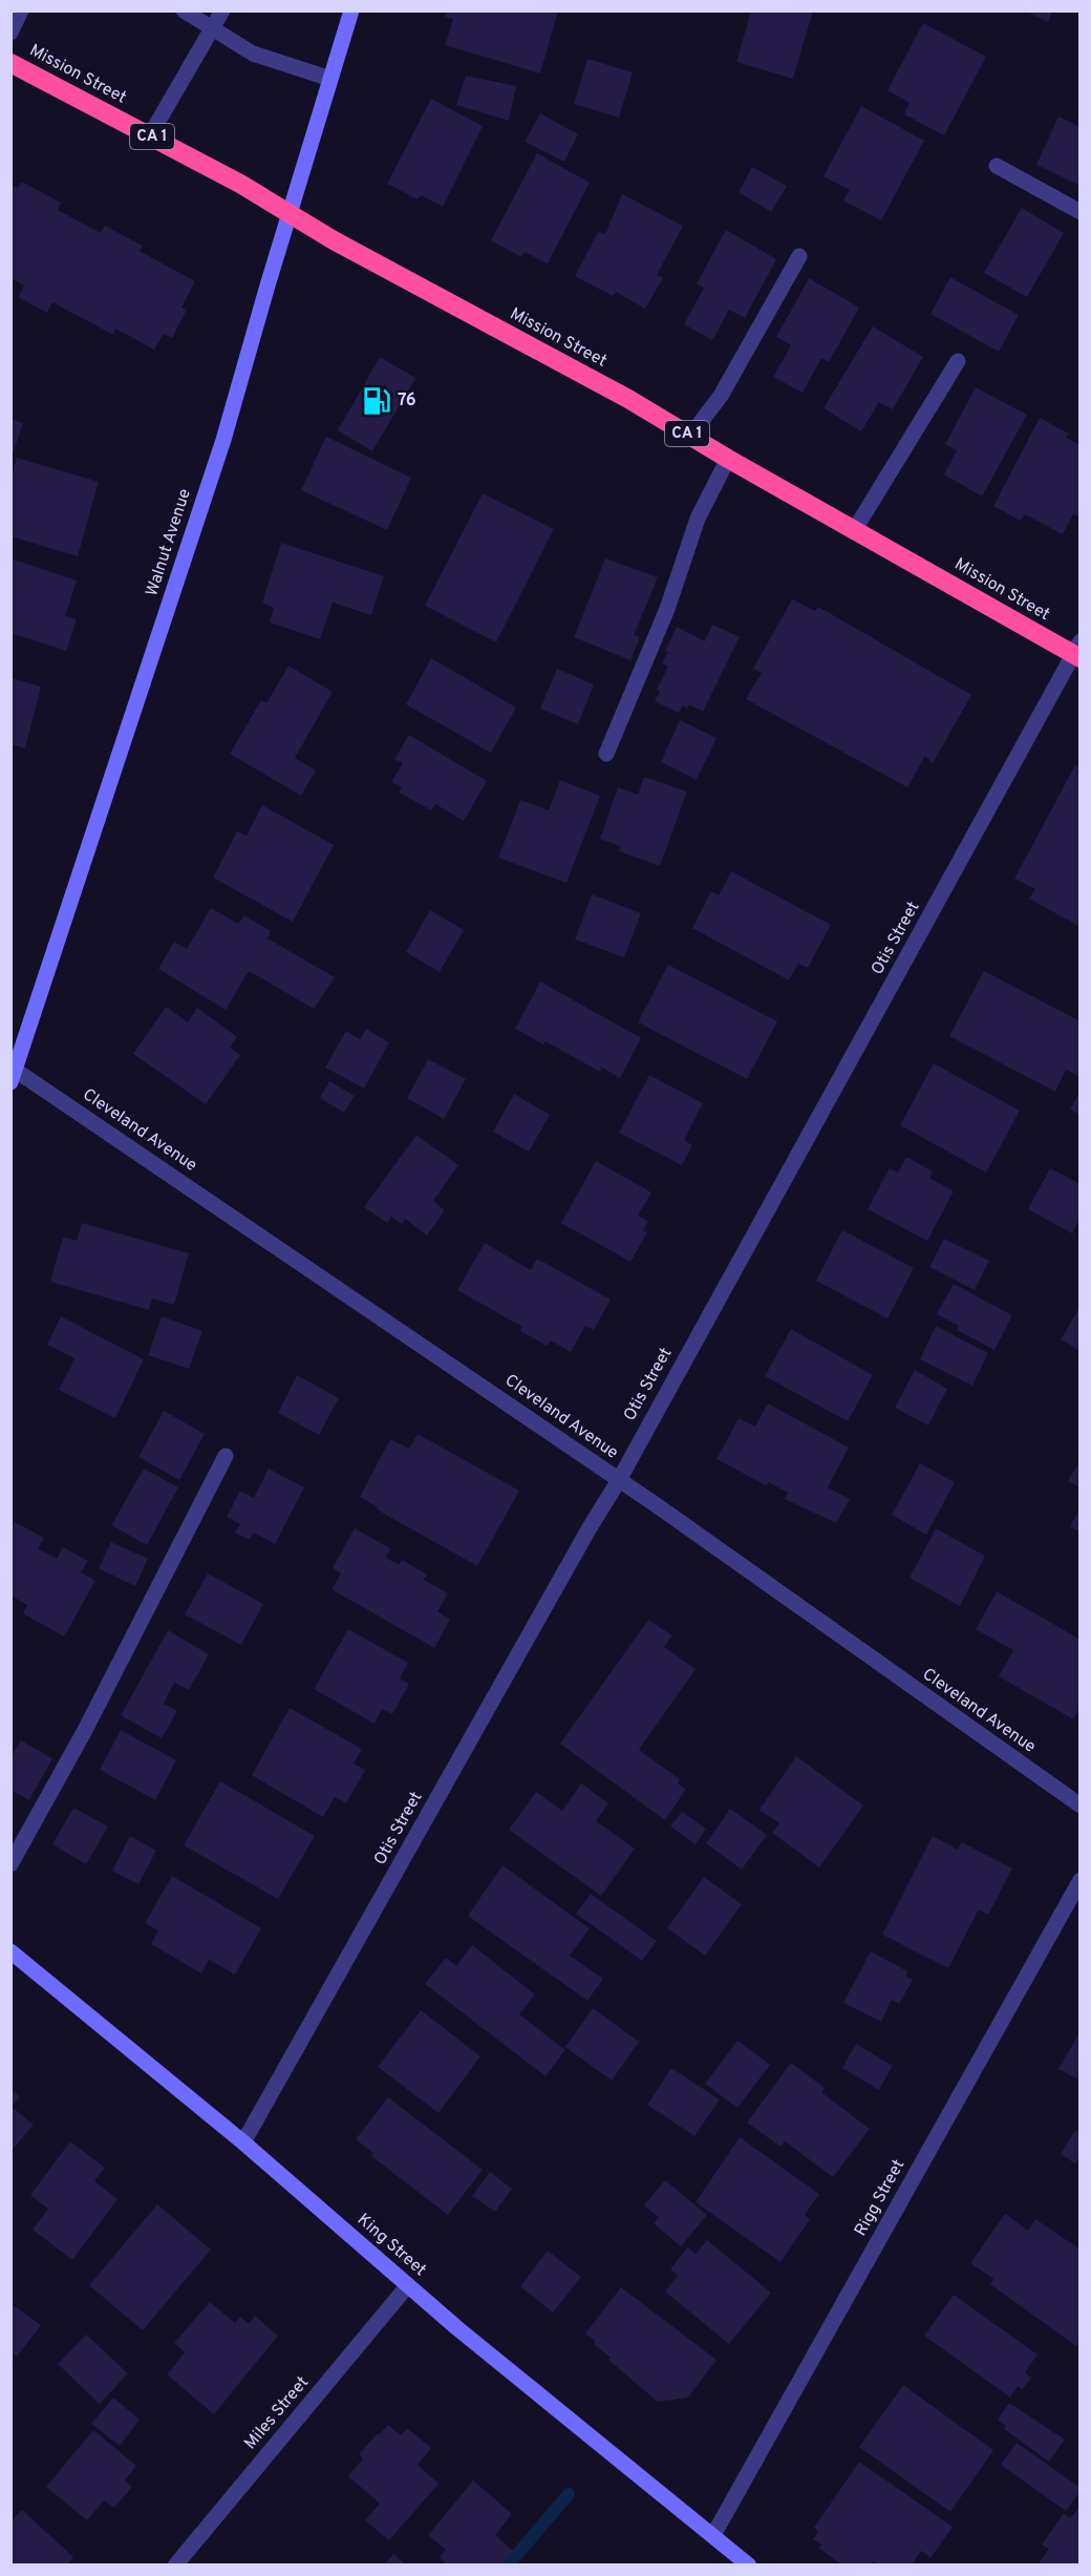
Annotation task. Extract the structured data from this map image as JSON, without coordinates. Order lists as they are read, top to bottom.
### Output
{
  "streets": {
    "highway": ["Mission Street", "CA 1"],
    "street": [
      "Walnut Avenue",
      "Otis Street",
      "Cleveland Avenue",
      "Rigg Street",
      "King Street",
      "Miles Street"
    ]
  },
  "crossings": [
    ["Mission Street", "Walnut Avenue"],
    ["Mission Street", "Otis Street"],
    ["Walnut Avenue", "Cleveland Avenue"],
    ["Otis Street", "Cleveland Avenue"],
    ["Otis Street", "King Street"],
    ["Rigg Street", "King Street"],
    ["King Street", "Miles Street"]
  ],
  "places": {
    "fuel station": ["76"]
  }
}
